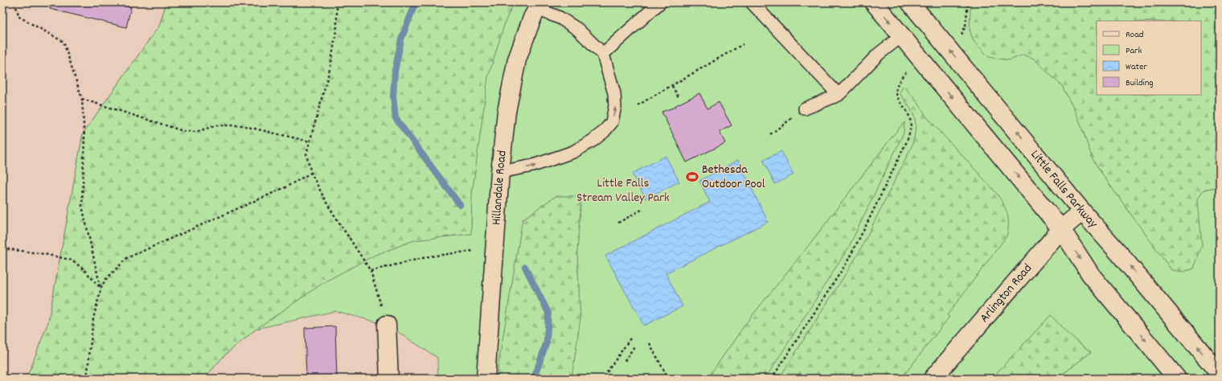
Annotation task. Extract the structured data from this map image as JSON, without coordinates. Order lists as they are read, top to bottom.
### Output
{
  "streets": {
    "street": ["Hillandale Road", "Little Falls Parkway", "Arlington Road"]
  },
  "crossings": [
    ["Little Falls Parkway", "Arlington Road"]
  ],
  "parks": ["Little Falls Stream Valley Park"],
  "places": {
    "sports": ["Bethesda Outdoor Pool"]
  },
  "legend": [
    "Road",
    "Park",
    "Water",
    "Building"
  ]
}
